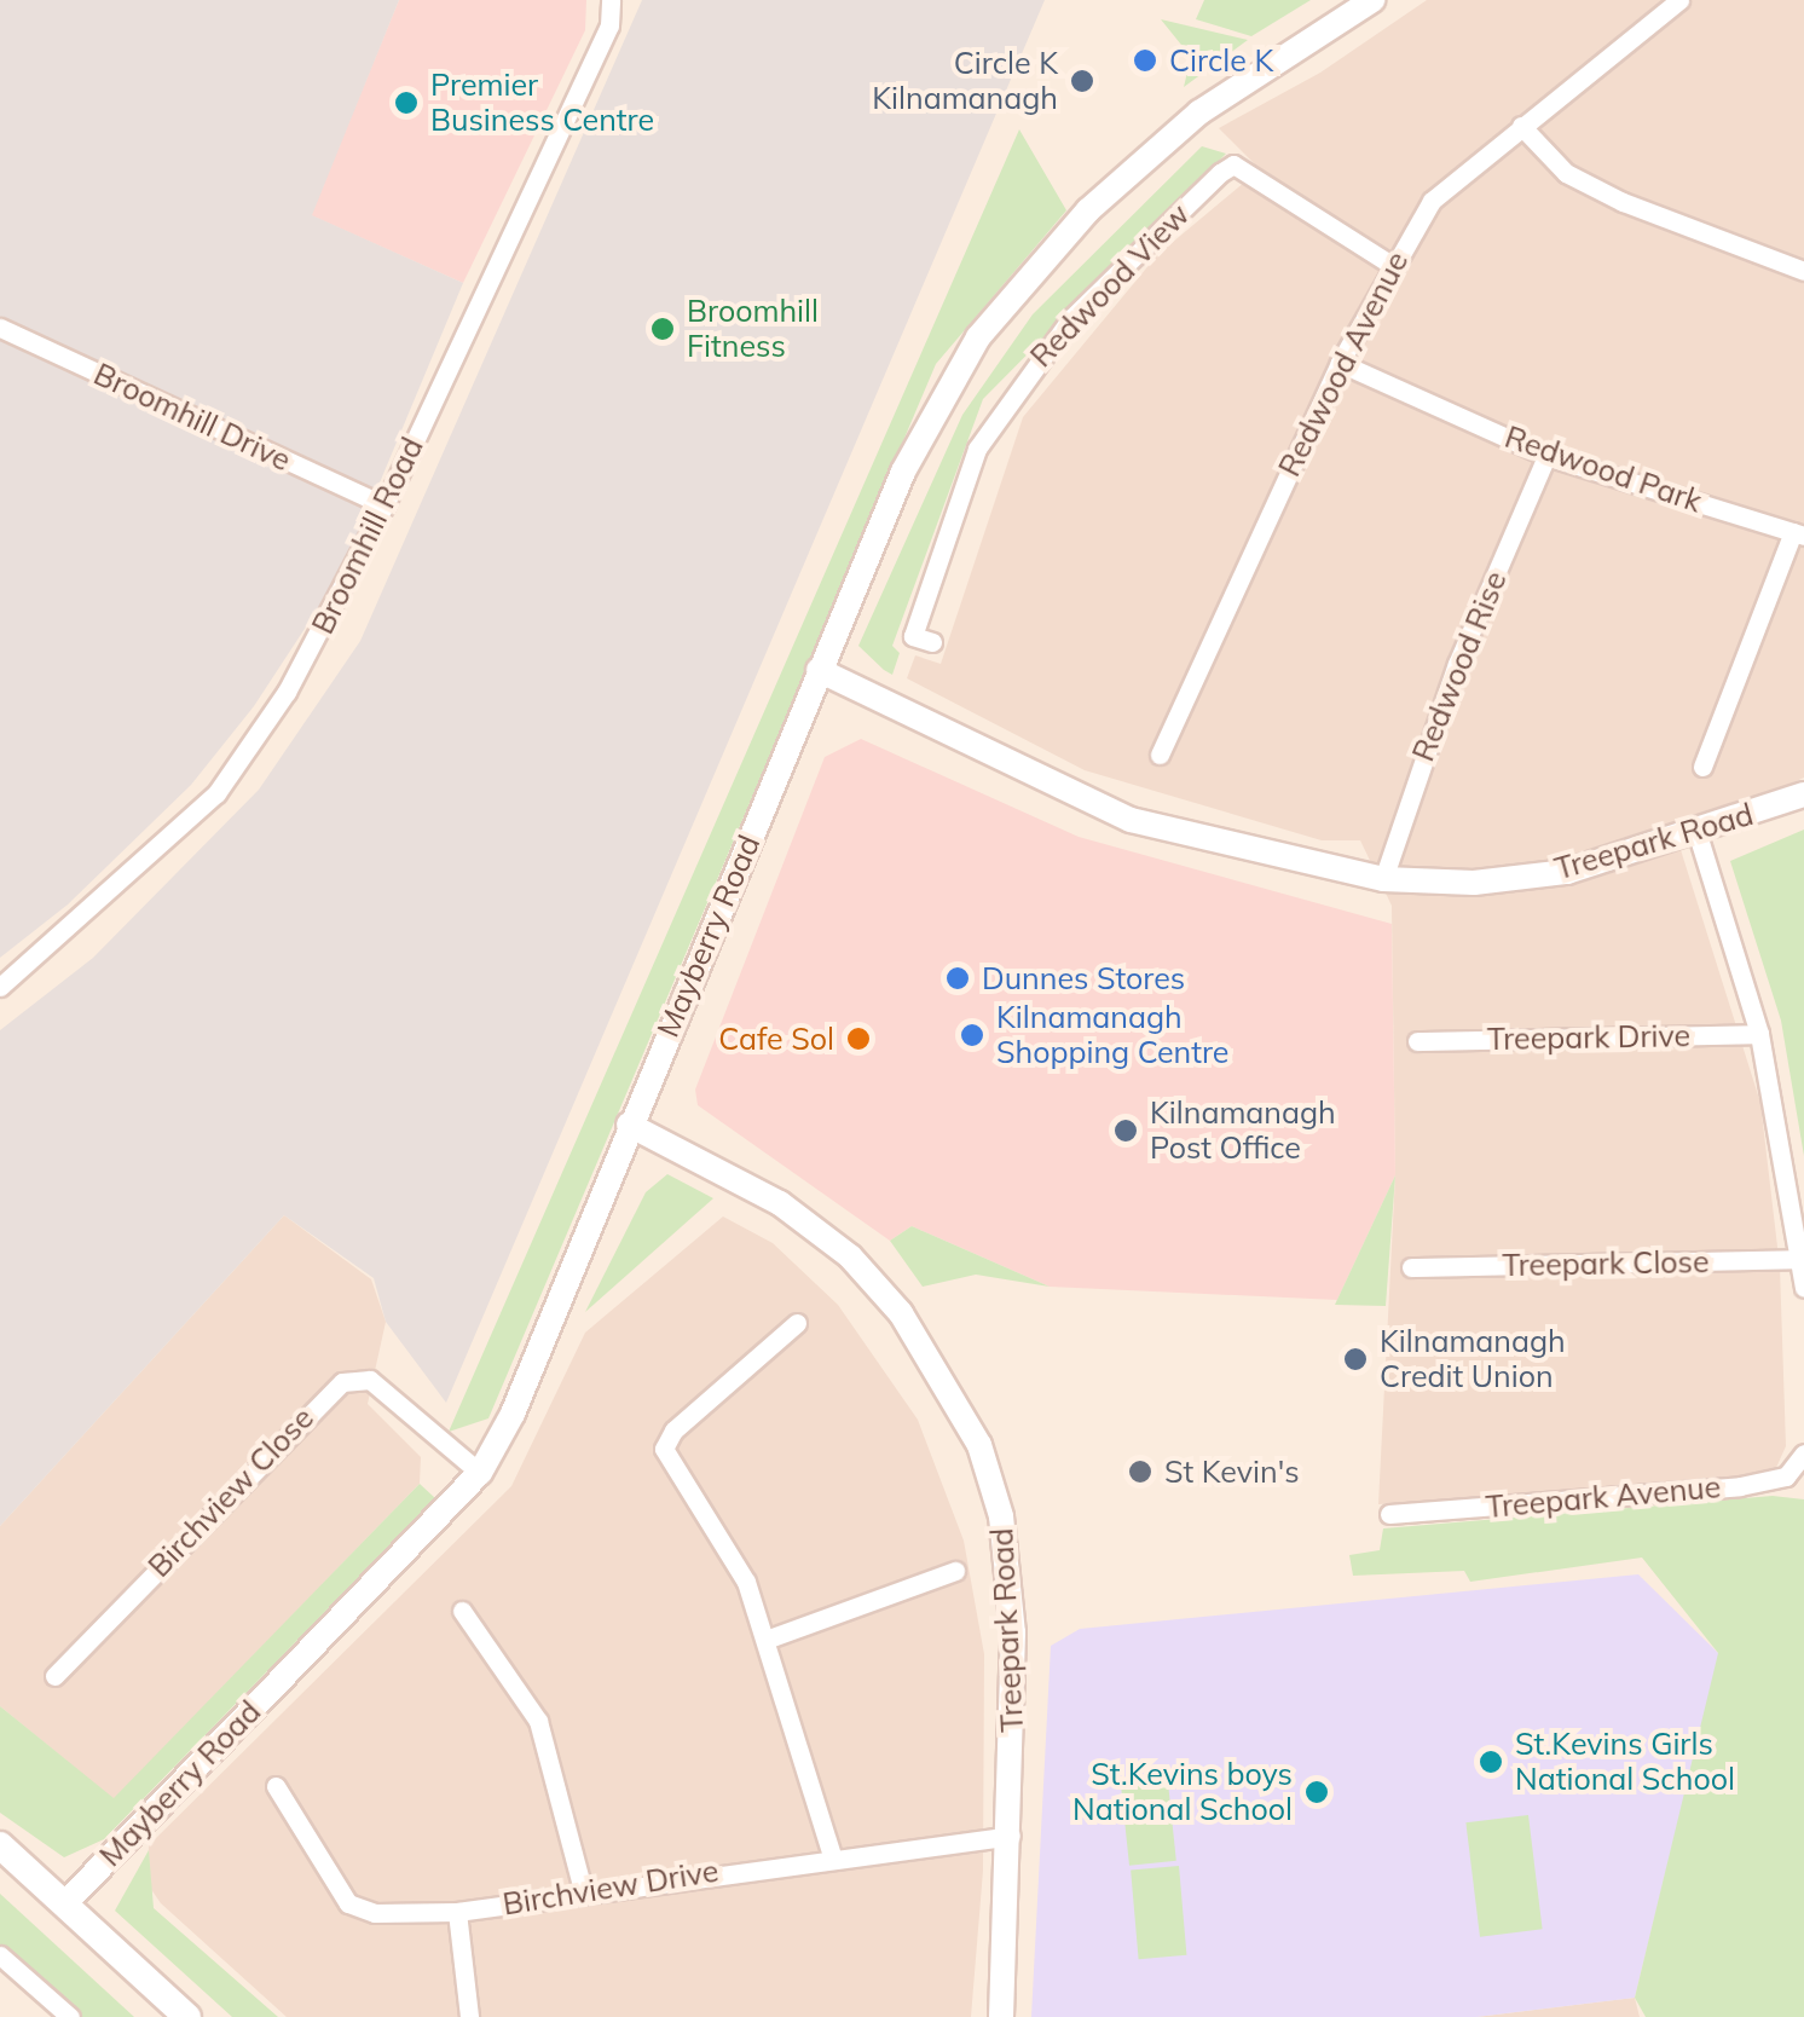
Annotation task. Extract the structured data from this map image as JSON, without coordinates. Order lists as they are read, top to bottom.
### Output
{
  "streets": {
    "street": [
      "Redwood View",
      "Redwood Avenue",
      "Broomhill Drive",
      "Redwood Park",
      "Broomhill Road",
      "Redwood Rise",
      "Treepark Road",
      "Mayberry Road",
      "Treepark Drive",
      "Treepark Close",
      "Birchview Close",
      "Treepark Avenue",
      "Birchview Drive"
    ]
  },
  "crossings": [
    ["Redwood View", "Redwood Avenue"],
    ["Redwood Avenue", "Redwood Park"],
    ["Broomhill Drive", "Broomhill Road"],
    ["Redwood Park", "Redwood Rise"],
    ["Redwood Rise", "Treepark Road"],
    ["Treepark Road", "Mayberry Road"],
    ["Treepark Road", "Birchview Drive"],
    ["Mayberry Road", "Birchview Close"]
  ],
  "places": [
    "Circle K",
    "Circle K Kilnamanagh",
    "Premier Business Centre",
    "Broomhill Fitness",
    "Dunnes Stores",
    "Kilnamanagh Shopping Centre",
    "Cafe Sol",
    "Kilnamanagh Post Office",
    "Kilnamanagh Credit Union",
    "St Kevin's",
    "St.Kevins Girls National School",
    "St.Kevins boys National School"
  ]
}
